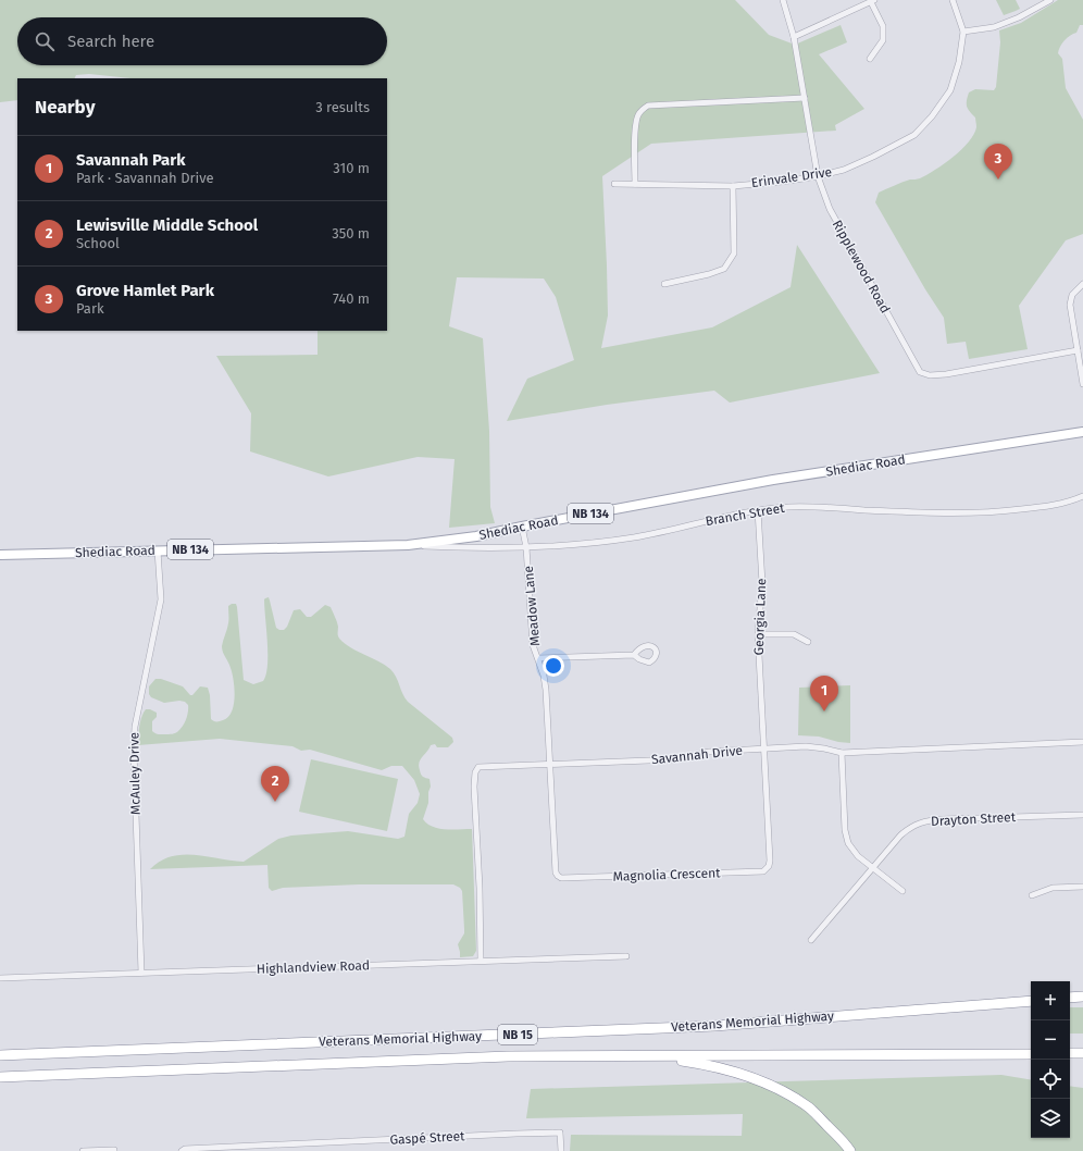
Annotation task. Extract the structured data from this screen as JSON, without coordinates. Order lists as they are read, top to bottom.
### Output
{
  "streets": {
    "highway": ["Veterans Memorial Highway", "NB 15"],
    "main road": ["Shediac Road", "NB 134"],
    "street": [
      "Erinvale Drive",
      "Ripplewood Road",
      "Branch Street",
      "Meadow Lane",
      "Georgia Lane",
      "Savannah Drive",
      "McAuley Drive",
      "Drayton Street",
      "Magnolia Crescent",
      "Highlandview Road",
      "Gaspé Street"
    ]
  },
  "crossings": [
    ["Erinvale Drive", "Ripplewood Road"],
    ["Shediac Road", "Branch Street"],
    ["Shediac Road", "Meadow Lane"],
    ["Shediac Road", "McAuley Drive"],
    ["Branch Street", "Meadow Lane"],
    ["Branch Street", "Georgia Lane"],
    ["Meadow Lane", "Savannah Drive"],
    ["Meadow Lane", "Magnolia Crescent"],
    ["Georgia Lane", "Savannah Drive"],
    ["Georgia Lane", "Magnolia Crescent"],
    ["Savannah Drive", "Magnolia Crescent"],
    ["Savannah Drive", "Highlandview Road"],
    ["McAuley Drive", "Highlandview Road"]
  ],
  "page": {
    "search": "Search here",
    "heading": ["Nearby", "3 results"],
    "list": [
      {
        "mark": "1",
        "name": "Savannah Park",
        "note": "Park · Savannah Drive",
        "value": "310 m"
      },
      {
        "mark": "2",
        "name": "Lewisville Middle School",
        "note": "School",
        "value": "350 m"
      },
      {
        "mark": "3",
        "name": "Grove Hamlet Park",
        "note": "Park",
        "value": "740 m"
      }
    ],
    "pins": ["3", "1", "2"],
    "map_buttons": ["+", "−"]
  }
}
